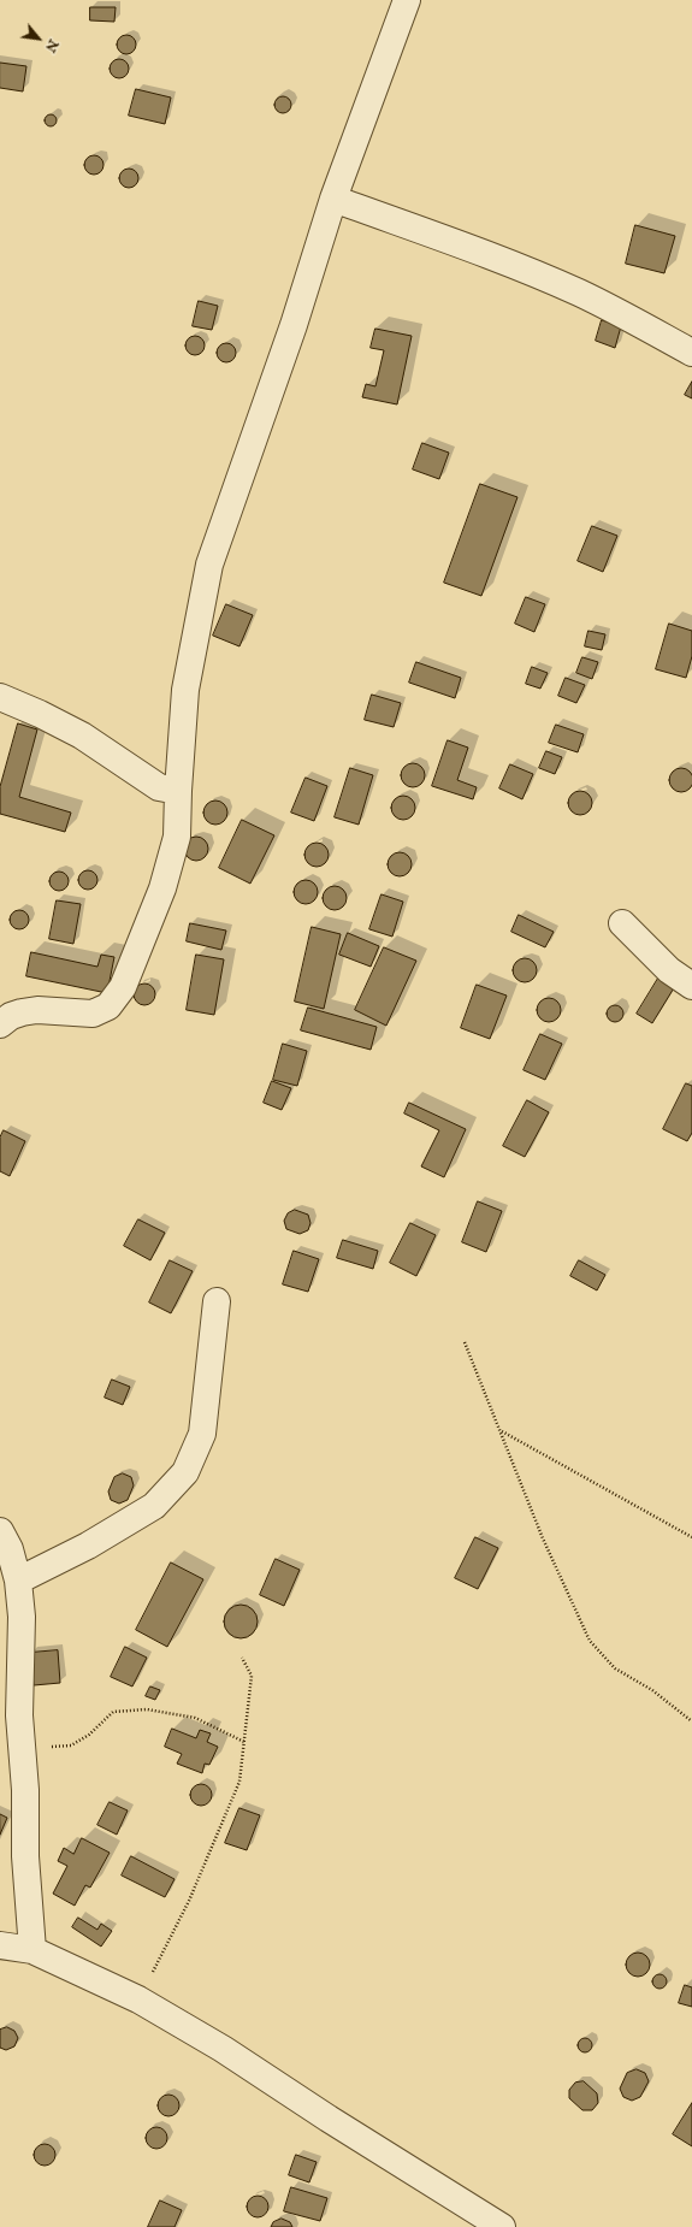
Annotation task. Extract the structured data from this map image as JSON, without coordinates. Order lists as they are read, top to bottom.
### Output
{
  "north": "bottom right"
}
